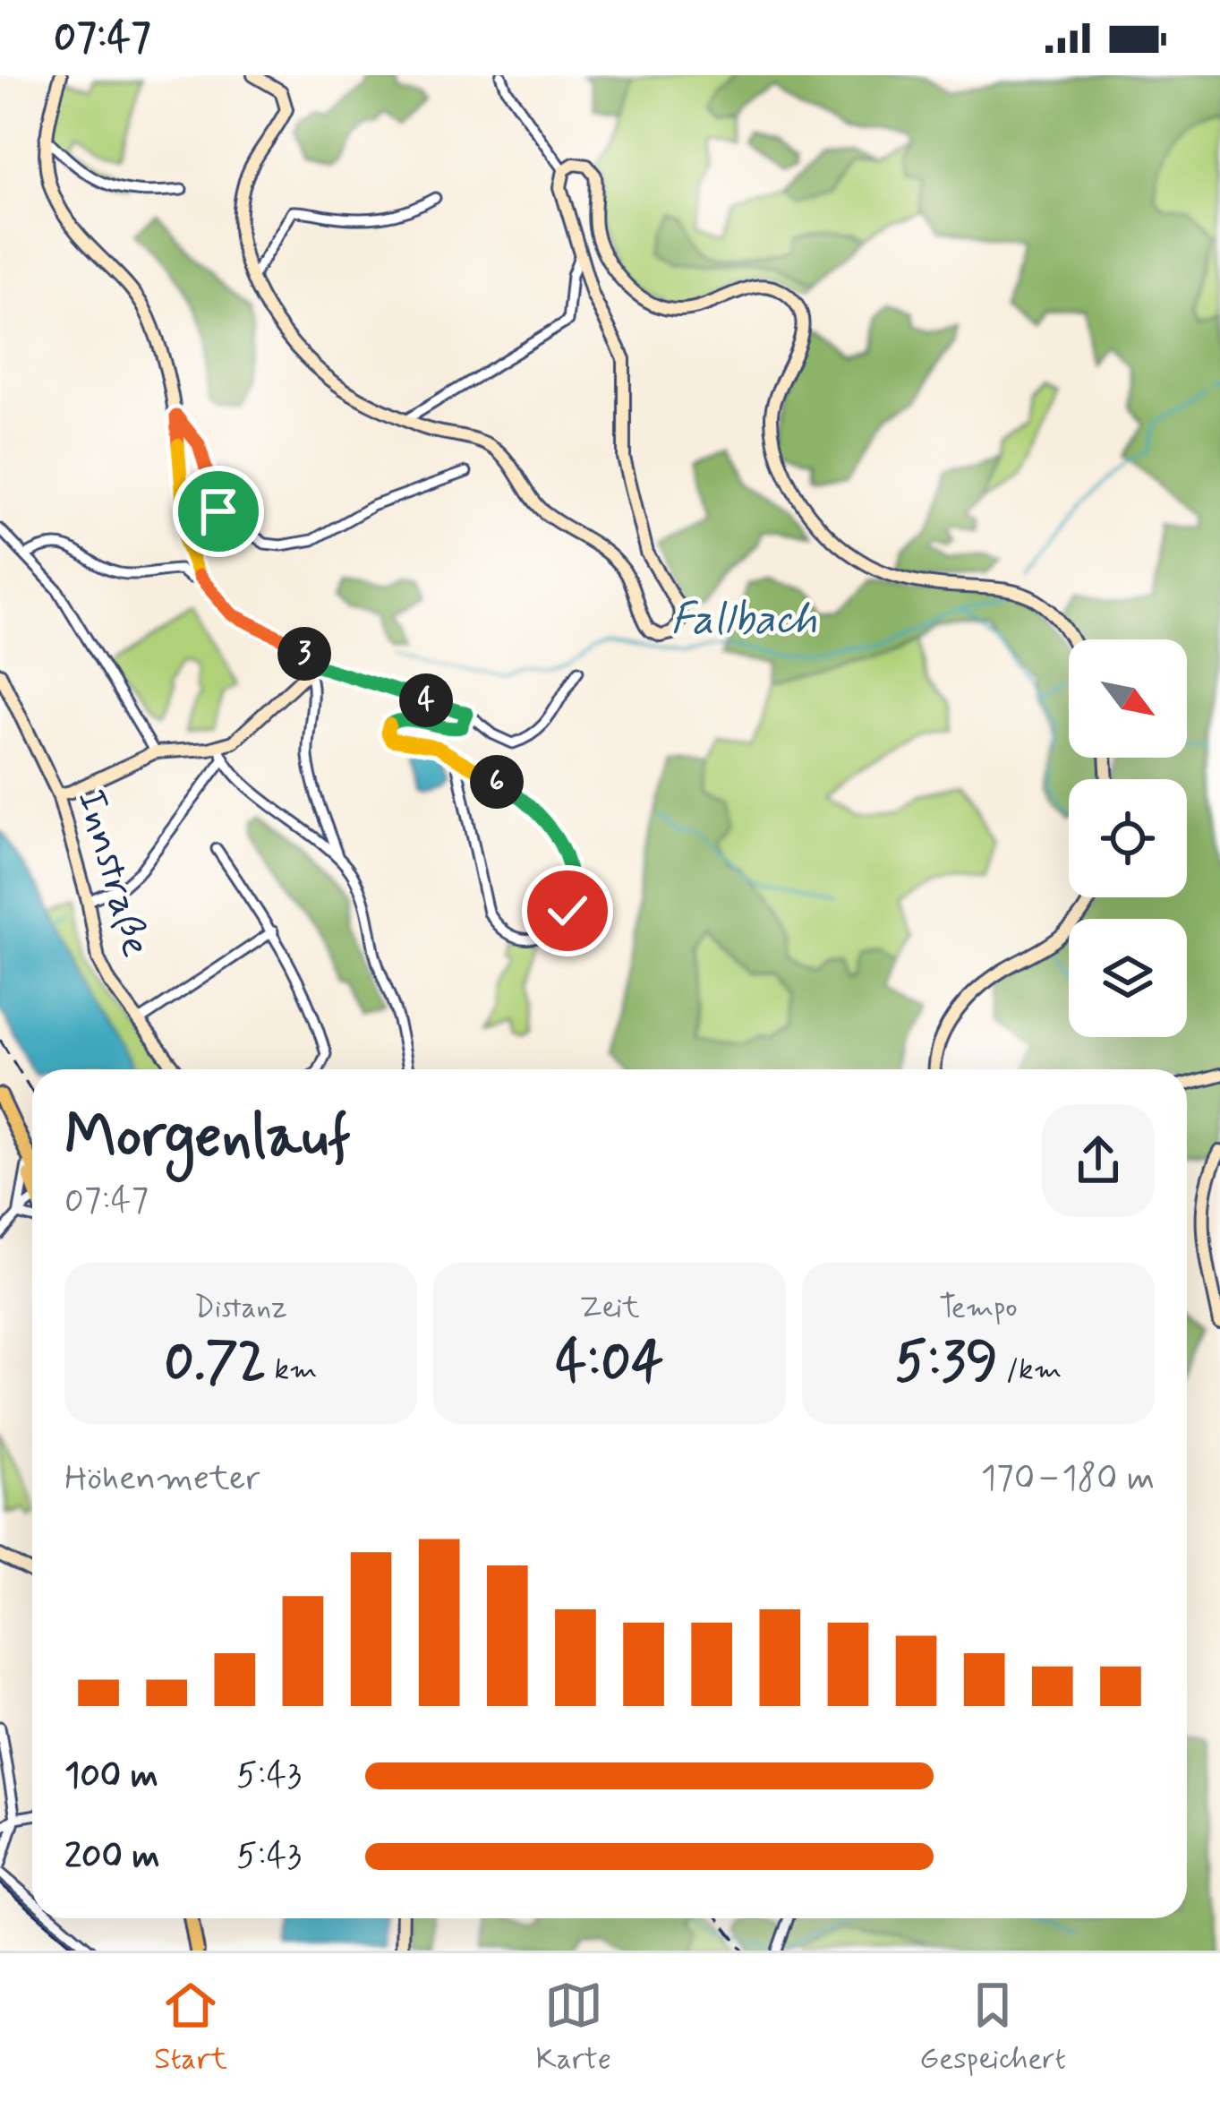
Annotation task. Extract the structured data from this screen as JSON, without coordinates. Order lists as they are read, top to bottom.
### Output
{
  "streets": {
    "street": ["Innstraße"]
  },
  "water": ["Fallbach"],
  "north": "bottom right",
  "page": {
    "status": "07:47",
    "pins": ["3", "4", "6"],
    "heading": ["Morgenlauf", "07:47"],
    "stats": [
      ["Distanz", "0.72 km"],
      ["Zeit", "4:04"],
      ["Tempo", "5:39 /km"]
    ],
    "chart": ["Höhenmeter", "170–180 m"],
    "list": [
      {
        "name": "100 m",
        "note": "5:43"
      },
      {
        "name": "200 m",
        "note": "5:43"
      }
    ],
    "tabs": ["Start", "Karte", "Gespeichert"]
  }
}
